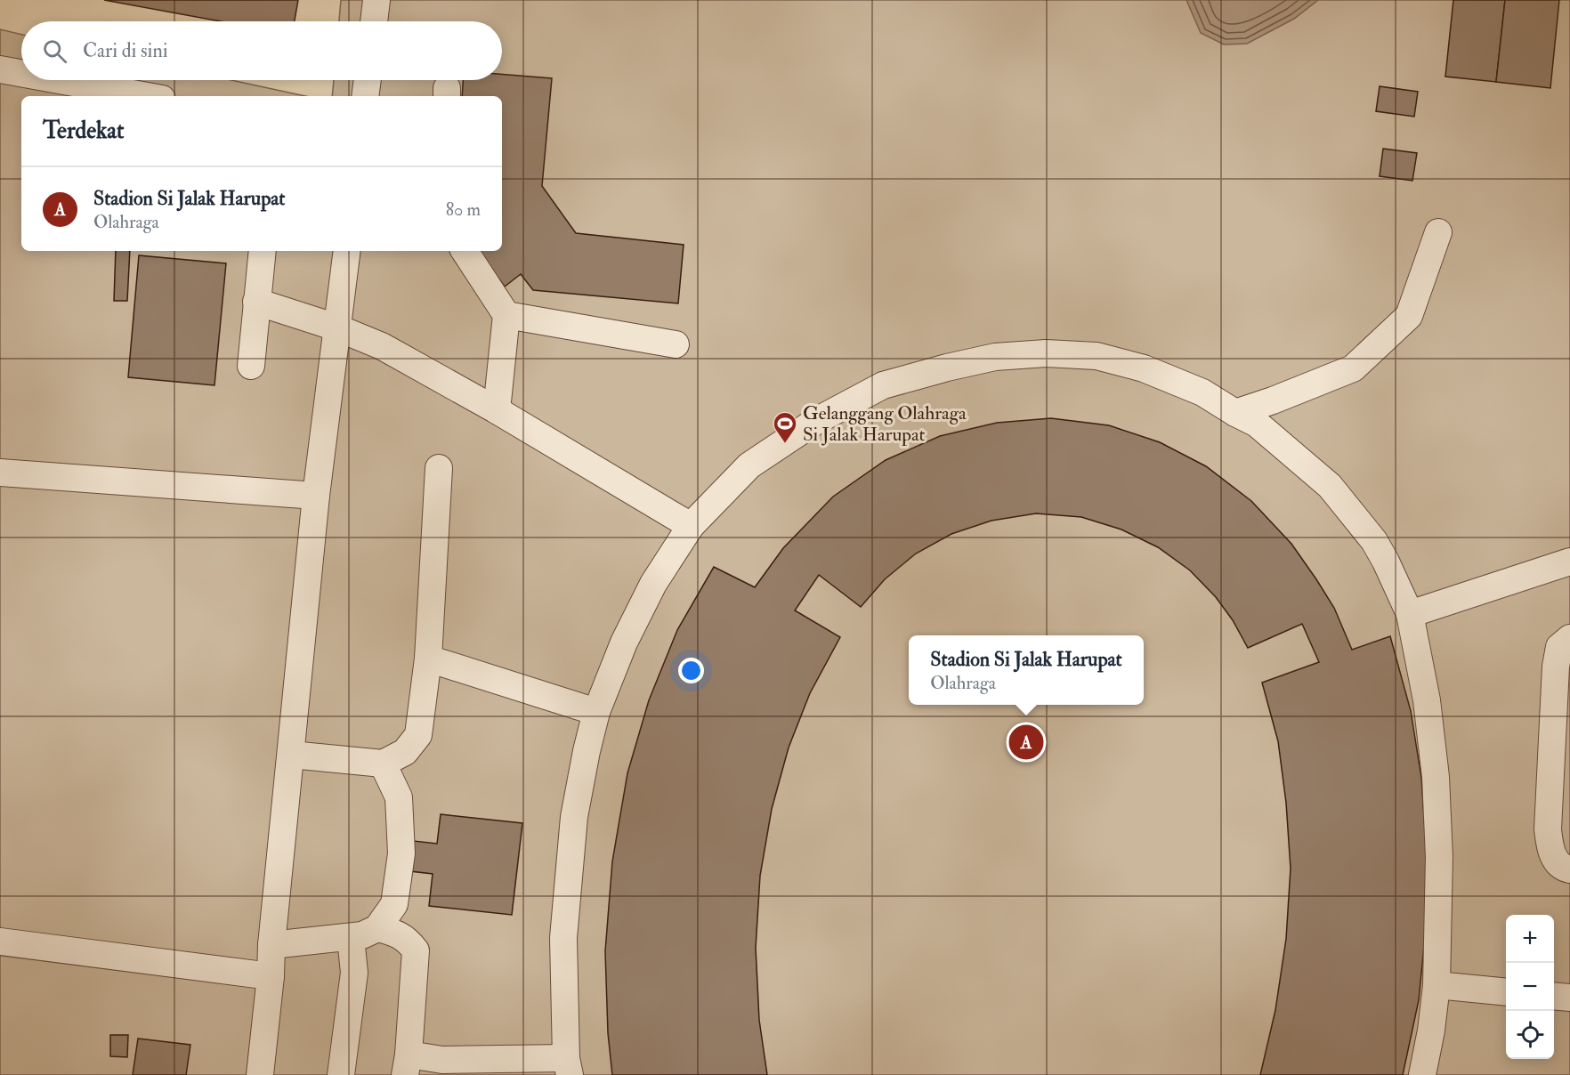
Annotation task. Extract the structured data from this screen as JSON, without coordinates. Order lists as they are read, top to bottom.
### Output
{
  "places": {
    "sports": ["Gelanggang Olahraga Si Jalak Harupat"]
  },
  "page": {
    "search": "Cari di sini",
    "heading": "Terdekat",
    "list": [
      {
        "mark": "A",
        "name": "Stadion Si Jalak Harupat",
        "note": "Olahraga",
        "value": "80 m"
      }
    ],
    "popup": ["Stadion Si Jalak Harupat", "Olahraga"],
    "pins": "A",
    "map_buttons": ["+", "−"]
  }
}
